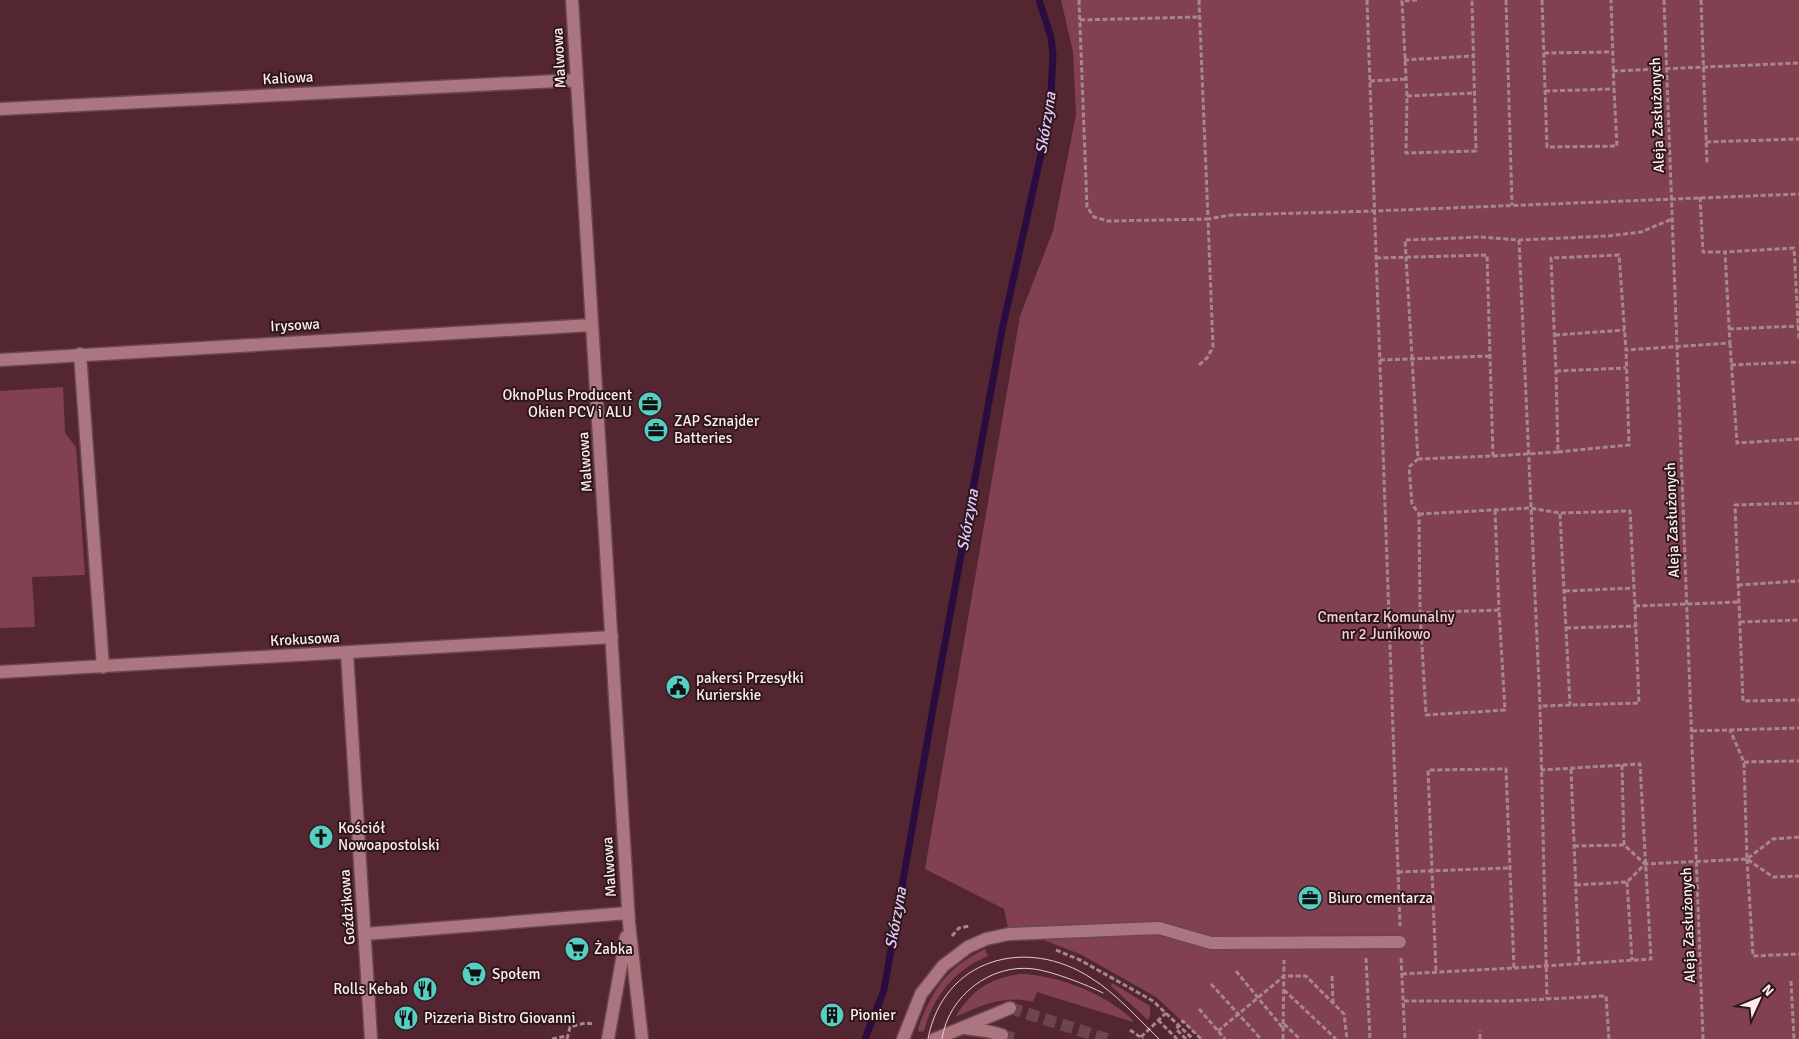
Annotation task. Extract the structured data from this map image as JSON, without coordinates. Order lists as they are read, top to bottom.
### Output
{
  "streets": {
    "street": [
      "Malwowa",
      "Kaliowa",
      "Irysowa",
      "Krokusowa",
      "Goździkowa"
    ],
    "path": ["Aleja Zasłużonych"]
  },
  "crossings": [
    ["Malwowa", "Kaliowa"],
    ["Malwowa", "Irysowa"],
    ["Malwowa", "Krokusowa"],
    ["Krokusowa", "Goździkowa"]
  ],
  "water": ["Skórzyna"],
  "parks": ["Cmentarz Komunalny nr 2 Junikowo"],
  "places": {
    "office": ["OknoPlus Producent Okien PCV i ALU", "ZAP Sznajder Batteries", "Biuro cmentarza"],
    "public building": ["pakersi Przesyłki Kurierskie"],
    "church": ["Kościół Nowoapostolski"],
    "supermarket": ["Żabka", "Społem"],
    "restaurant": ["Rolls Kebab", "Pizzeria Bistro Giovanni"],
    "building": ["Pionier"]
  },
  "north": "top right"
}
